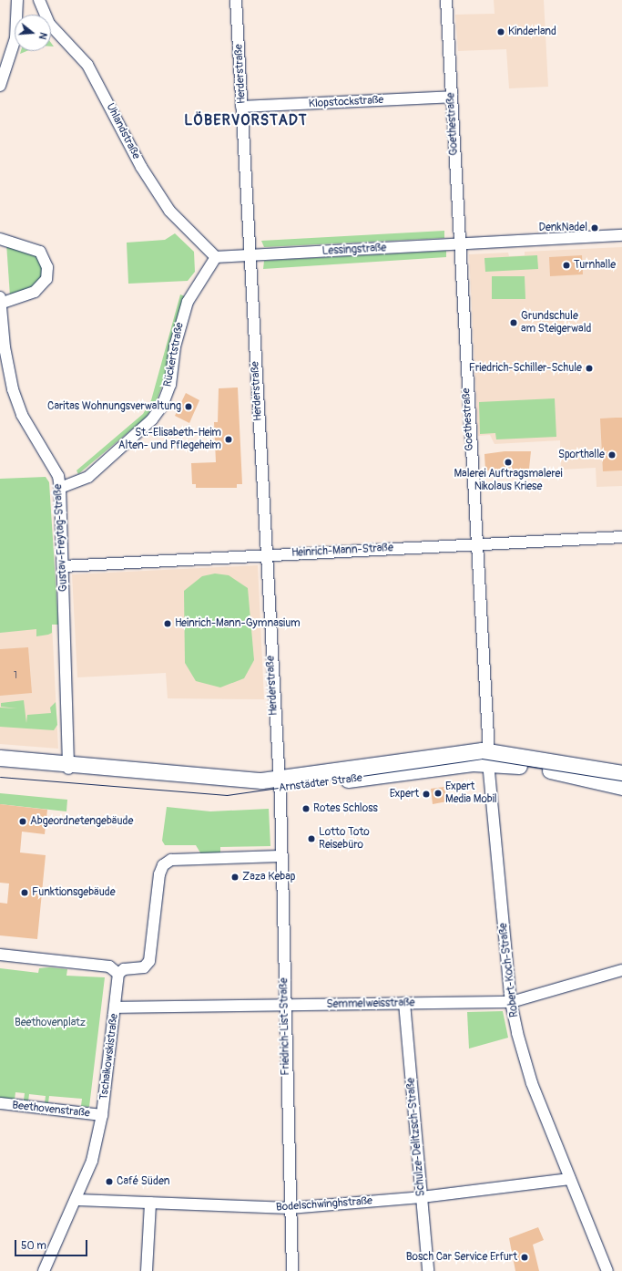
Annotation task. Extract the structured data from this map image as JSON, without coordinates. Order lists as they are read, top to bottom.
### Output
{
  "streets": {
    "main road": ["Arnstädter Straße"],
    "street": [
      "Herderstraße",
      "Klopstockstraße",
      "Goethestraße",
      "Uhlandstraße",
      "Lessingstraße",
      "Rückertstraße",
      "Gustav-Freytag-Straße",
      "Heinrich-Mann-Straße",
      "Robert-Koch-Straße",
      "Semmelweisstraße",
      "Friedrich-List-Straße",
      "Tschaikowskistraße",
      "Beethovenstraße",
      "Schulze-Delitzsch-Straße",
      "Bodelschwinghstraße"
    ]
  },
  "crossings": [
    ["Herderstraße", "Klopstockstraße"],
    ["Herderstraße", "Lessingstraße"],
    ["Herderstraße", "Heinrich-Mann-Straße"],
    ["Herderstraße", "Arnstädter Straße"],
    ["Herderstraße", "Friedrich-List-Straße"],
    ["Klopstockstraße", "Goethestraße"],
    ["Goethestraße", "Lessingstraße"],
    ["Goethestraße", "Heinrich-Mann-Straße"],
    ["Goethestraße", "Arnstädter Straße"],
    ["Goethestraße", "Robert-Koch-Straße"],
    ["Uhlandstraße", "Rückertstraße"],
    ["Rückertstraße", "Gustav-Freytag-Straße"],
    ["Gustav-Freytag-Straße", "Heinrich-Mann-Straße"],
    ["Gustav-Freytag-Straße", "Arnstädter Straße"],
    ["Arnstädter Straße", "Robert-Koch-Straße"],
    ["Arnstädter Straße", "Friedrich-List-Straße"],
    ["Robert-Koch-Straße", "Semmelweisstraße"],
    ["Robert-Koch-Straße", "Bodelschwinghstraße"],
    ["Semmelweisstraße", "Friedrich-List-Straße"],
    ["Semmelweisstraße", "Tschaikowskistraße"],
    ["Semmelweisstraße", "Schulze-Delitzsch-Straße"],
    ["Friedrich-List-Straße", "Bodelschwinghstraße"],
    ["Tschaikowskistraße", "Beethovenstraße"],
    ["Tschaikowskistraße", "Bodelschwinghstraße"],
    ["Schulze-Delitzsch-Straße", "Bodelschwinghstraße"]
  ],
  "districts": ["LÖBERVORSTADT"],
  "parks": ["Beethovenplatz"],
  "places": [
    "Kinderland",
    "DenkNadel",
    "Turnhalle",
    "Grundschule am Steigerwald",
    "Friedrich-Schiller-Schule",
    "Caritas Wohnungsverwaltung",
    "St.-Elisabeth-Heim Alten- und Pflegeheim",
    "Sporthalle",
    "Malerei Auftragsmalerei Nikolaus Kriese",
    "Heinrich-Mann-Gymnasium",
    "Expert Media Mobil",
    "Expert",
    "Rotes Schloss",
    "Abgeordnetengebäude",
    "Lotto Toto Reisebüro",
    "Zaza Kebap",
    "Funktionsgebäude",
    "Café Süden",
    "Bosch Car Service Erfurt"
  ],
  "house_numbers": ["1"],
  "scale_bar": "50 m",
  "north": "right"
}
